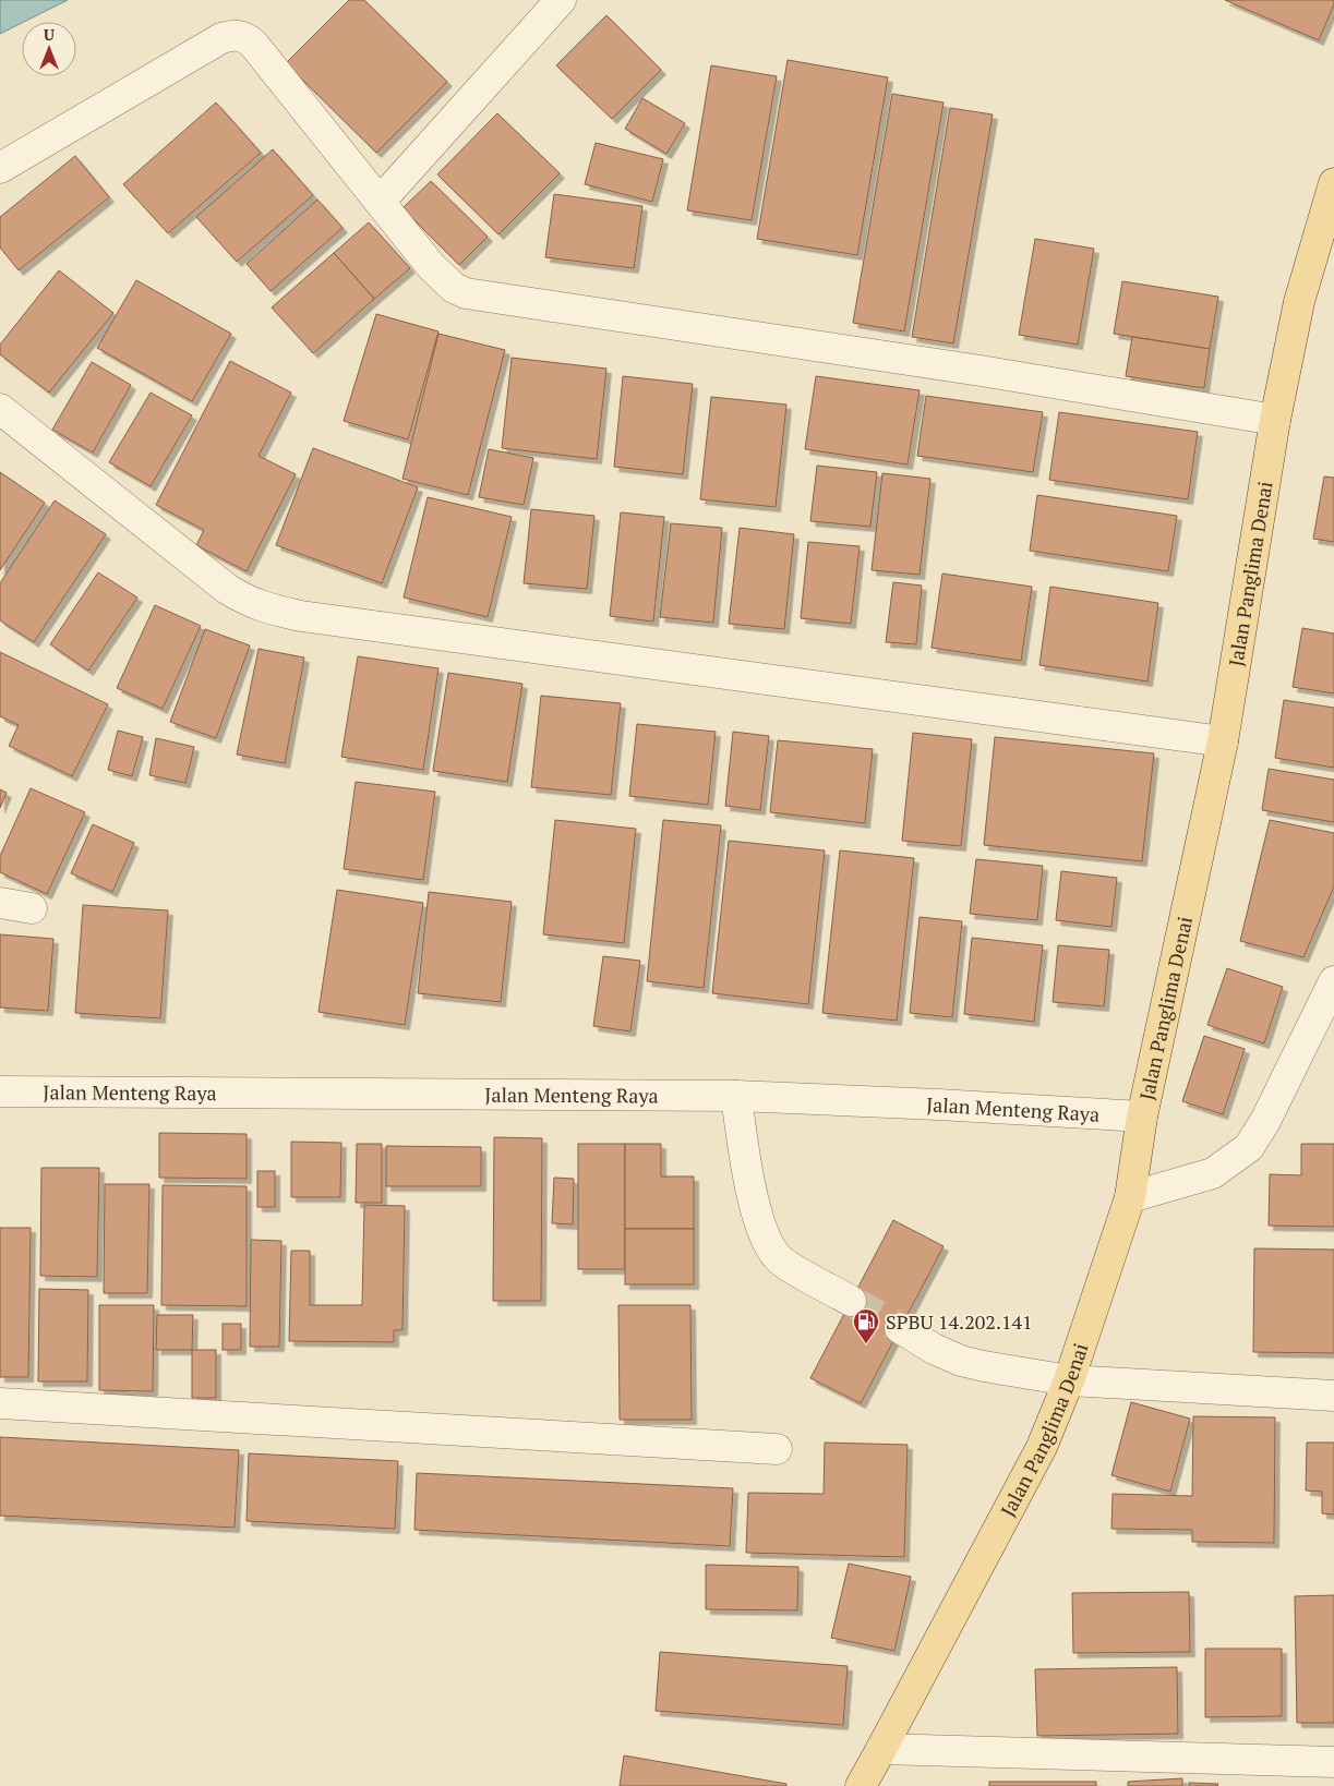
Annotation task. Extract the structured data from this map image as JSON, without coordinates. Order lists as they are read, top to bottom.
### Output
{
  "streets": {
    "main road": ["Jalan Panglima Denai"],
    "street": ["Jalan Menteng Raya"]
  },
  "crossings": [
    ["Jalan Panglima Denai", "Jalan Menteng Raya"]
  ],
  "places": {
    "fuel station": ["SPBU 14.202.141"]
  },
  "north": "top"
}
